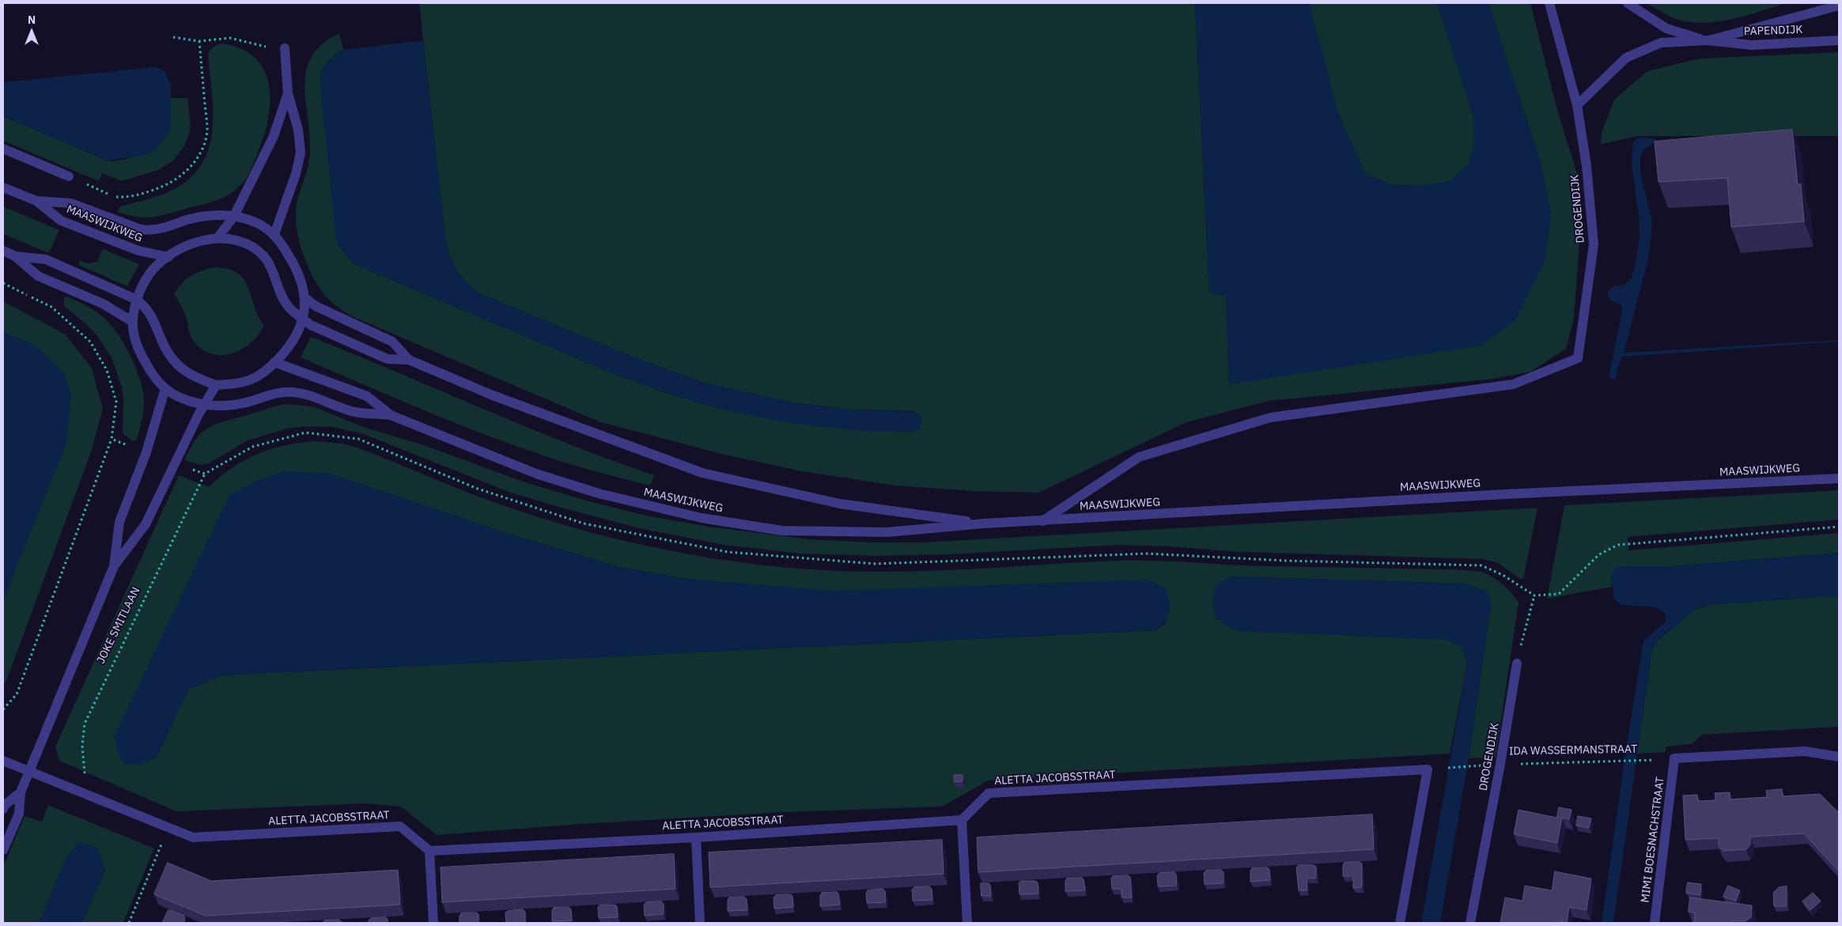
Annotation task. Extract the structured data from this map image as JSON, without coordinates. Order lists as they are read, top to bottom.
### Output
{
  "streets": {
    "street": [
      "PAPENDIJK",
      "DROGENDIJK",
      "MAASWIJKWEG",
      "ALETTA JACOBSSTRAAT",
      "MIMI BOESNACHSTRAAT"
    ],
    "path": ["JOKE SMITLAAN", "IDA WASSERMANSTRAAT"]
  },
  "crossings": [
    ["PAPENDIJK", "DROGENDIJK"],
    ["DROGENDIJK", "MAASWIJKWEG"],
    ["DROGENDIJK", "IDA WASSERMANSTRAAT"],
    ["JOKE SMITLAAN", "ALETTA JACOBSSTRAAT"],
    ["IDA WASSERMANSTRAAT", "ALETTA JACOBSSTRAAT"]
  ],
  "north": "top"
}
